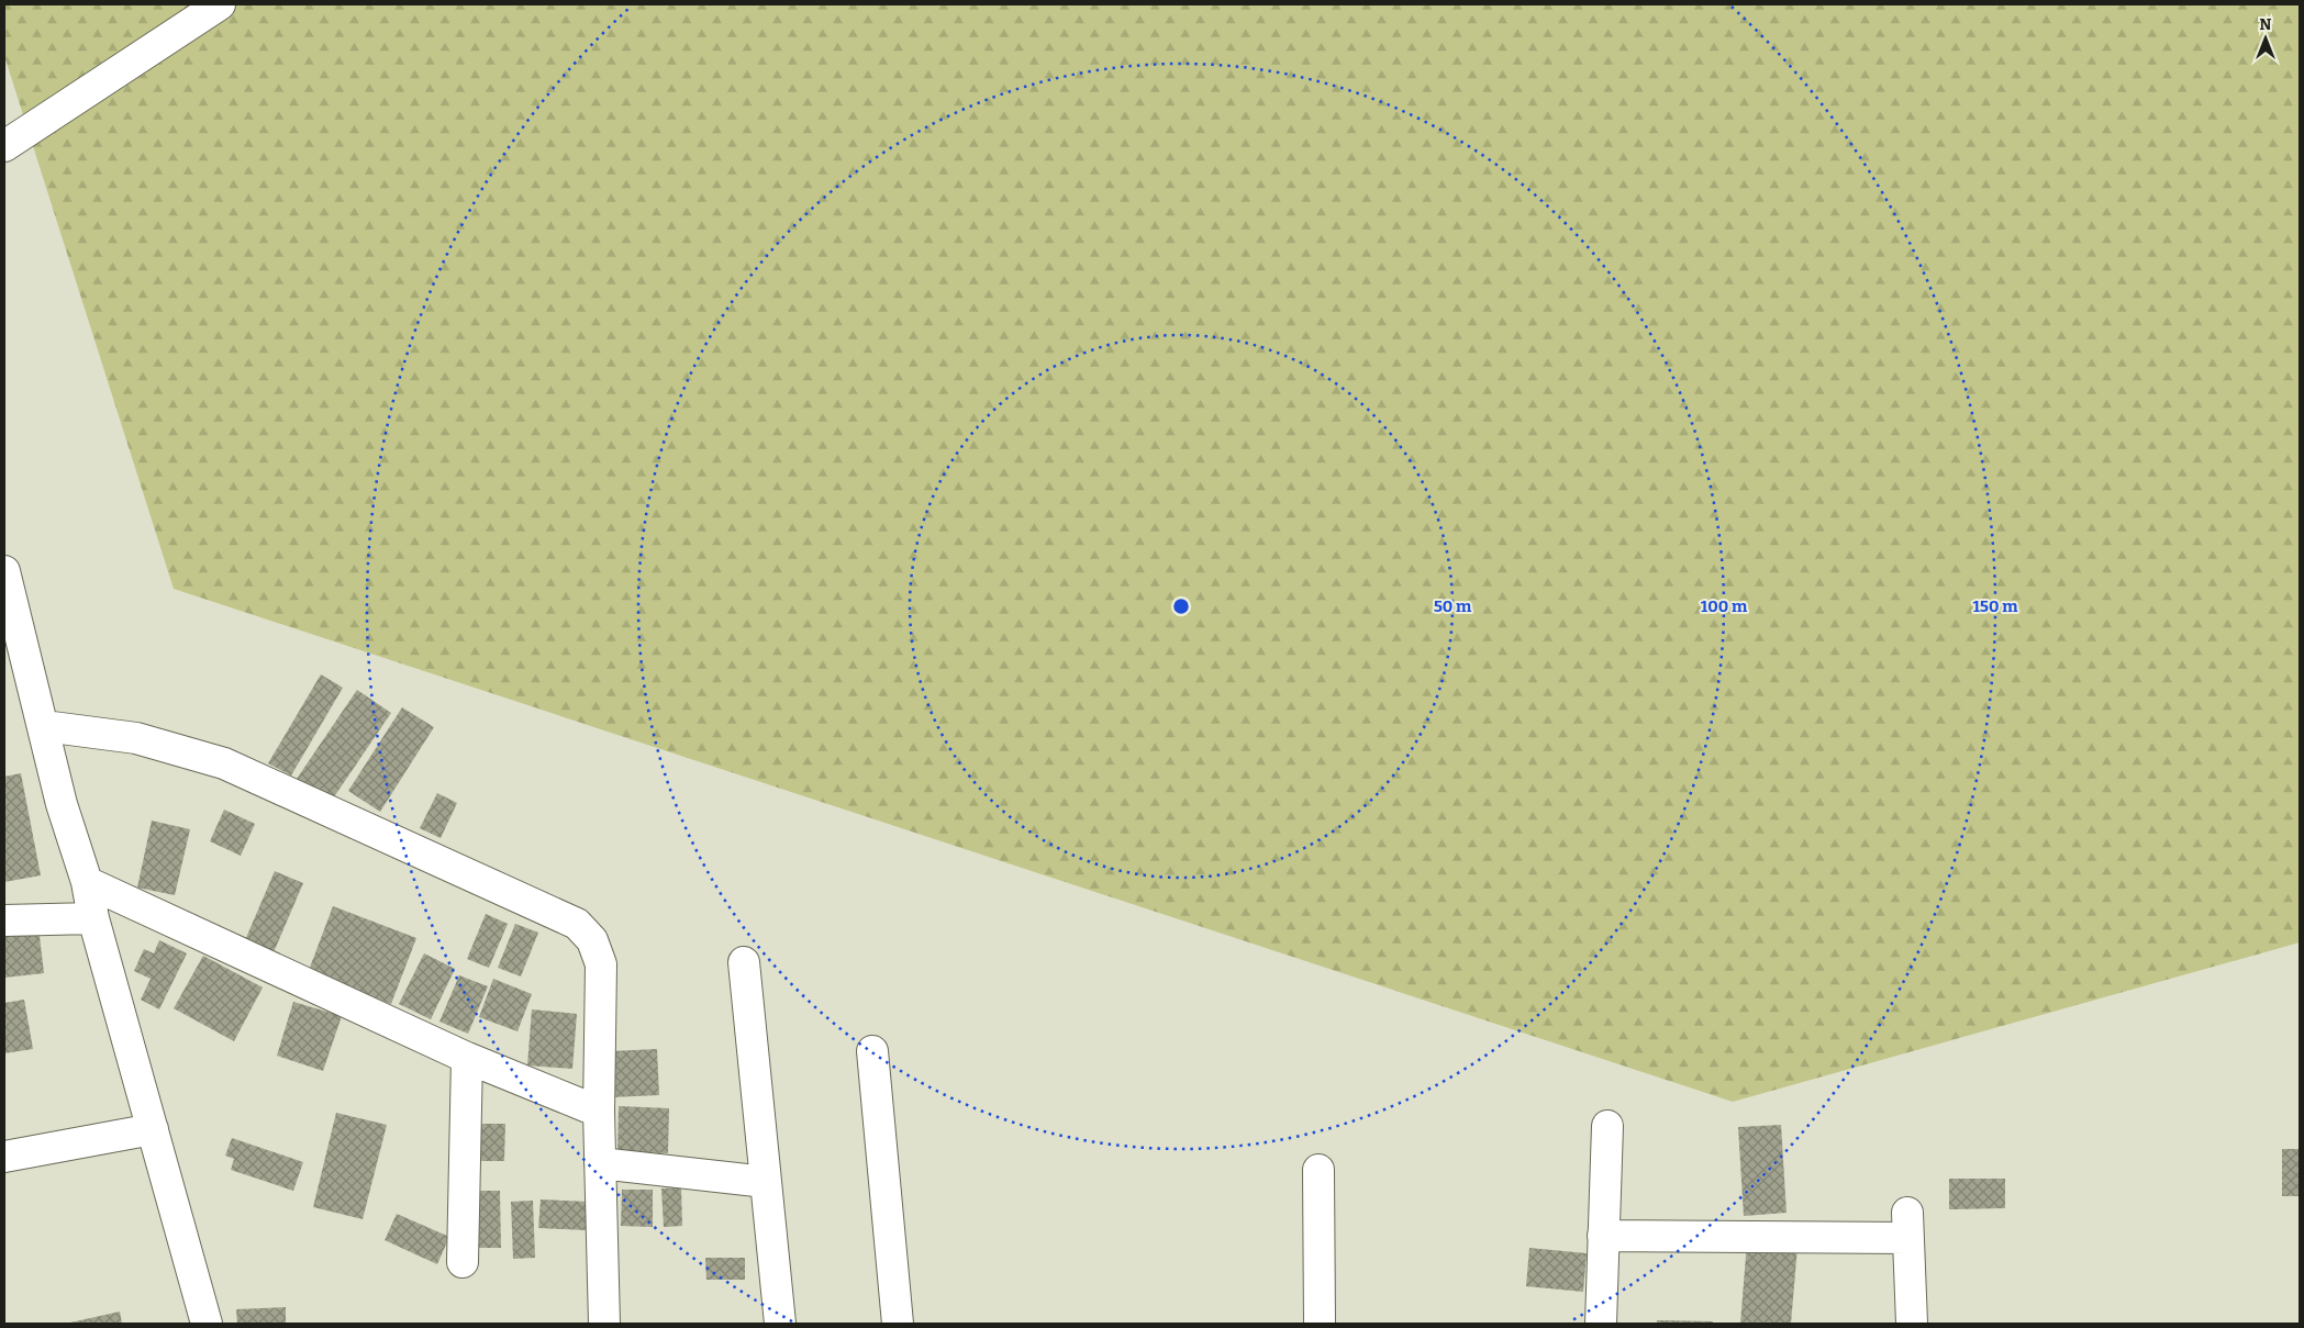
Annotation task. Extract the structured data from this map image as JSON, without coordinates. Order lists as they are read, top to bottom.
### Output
{
  "north": "top",
  "rings": ["50 m", "100 m", "150 m"]
}
